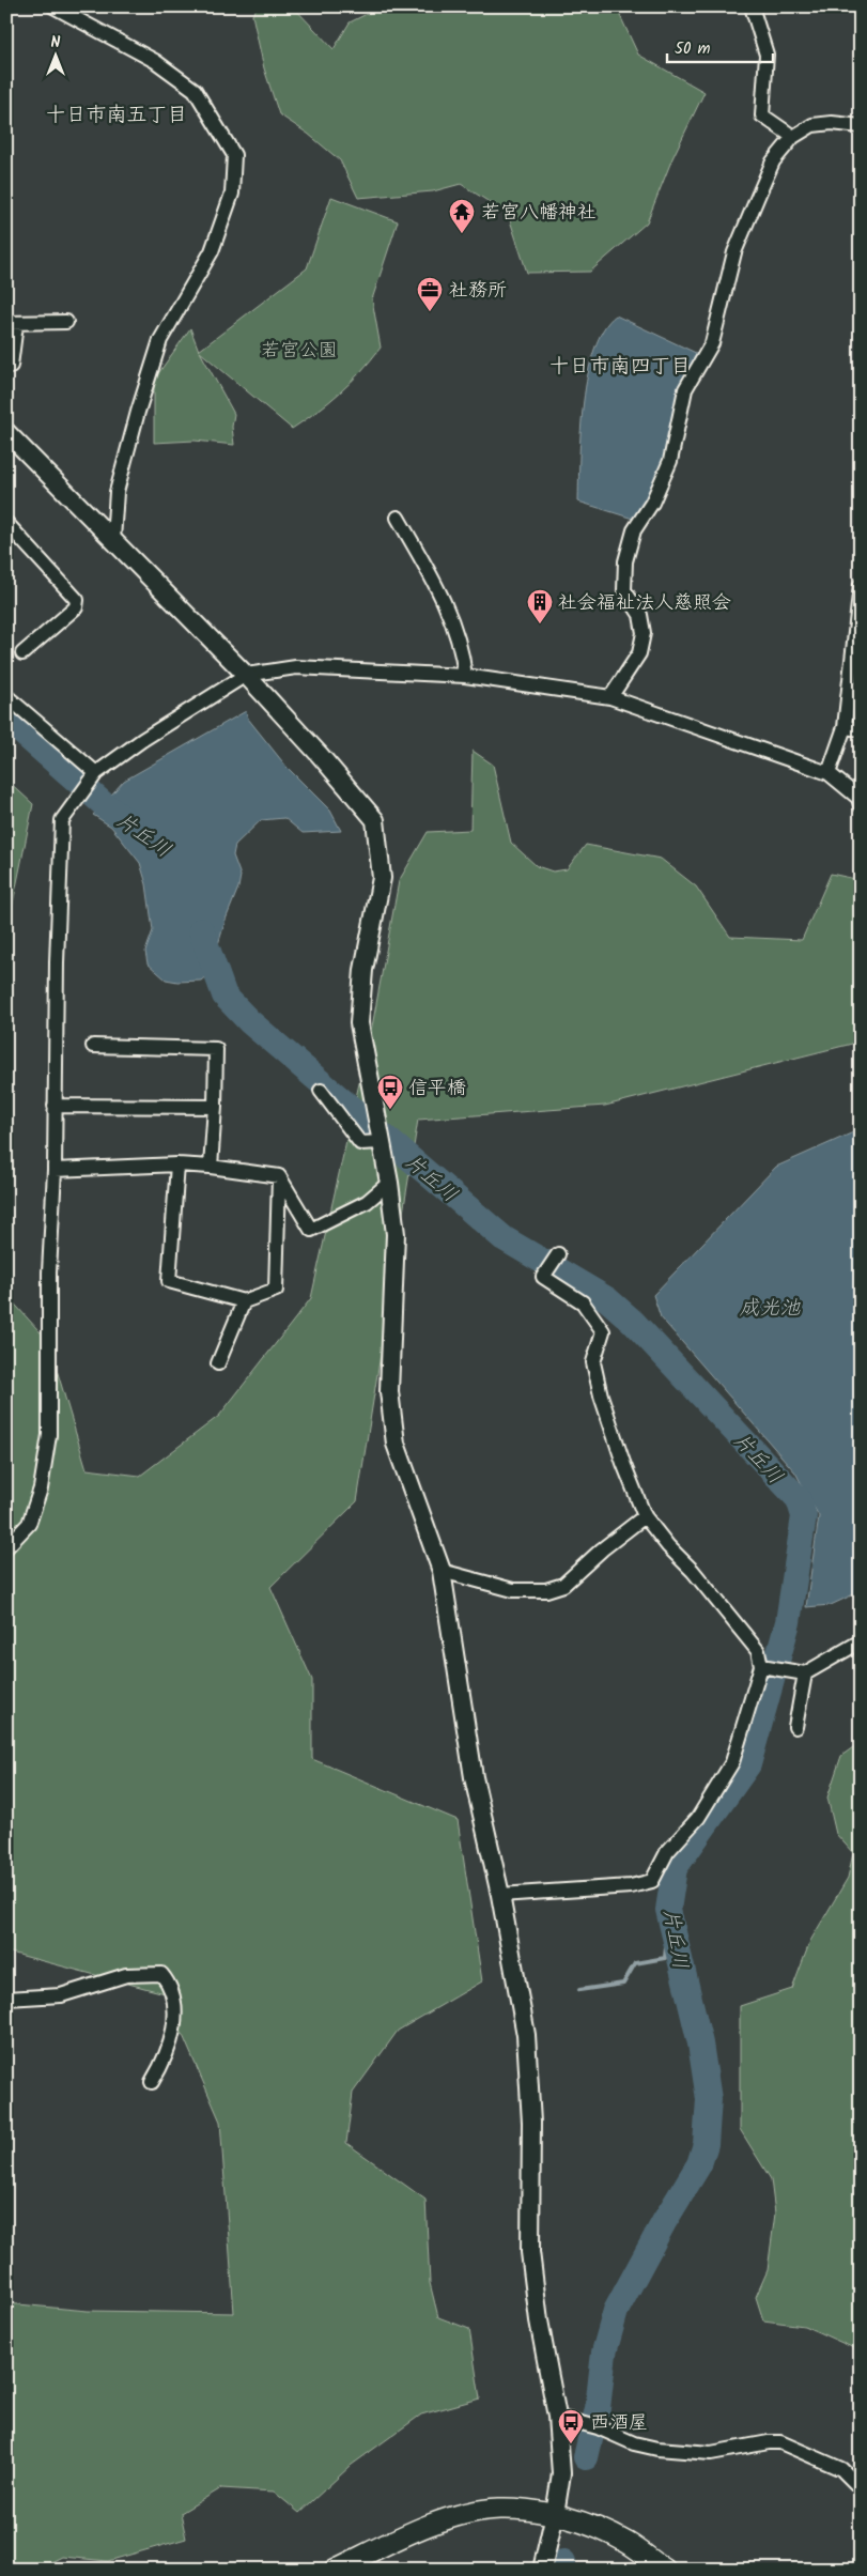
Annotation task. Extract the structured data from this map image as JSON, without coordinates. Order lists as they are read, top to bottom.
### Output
{
  "districts": ["十日市南五丁目", "十日市南四丁目"],
  "water": ["片丘川", "成光池"],
  "parks": ["若宮公園"],
  "places": {
    "temple": ["若宮八幡神社"],
    "office": ["社務所"],
    "building": ["社会福祉法人慈照会"],
    "bus stop": ["信平橋", "西酒屋"]
  },
  "scale_bar": "50 m",
  "north": "top"
}
